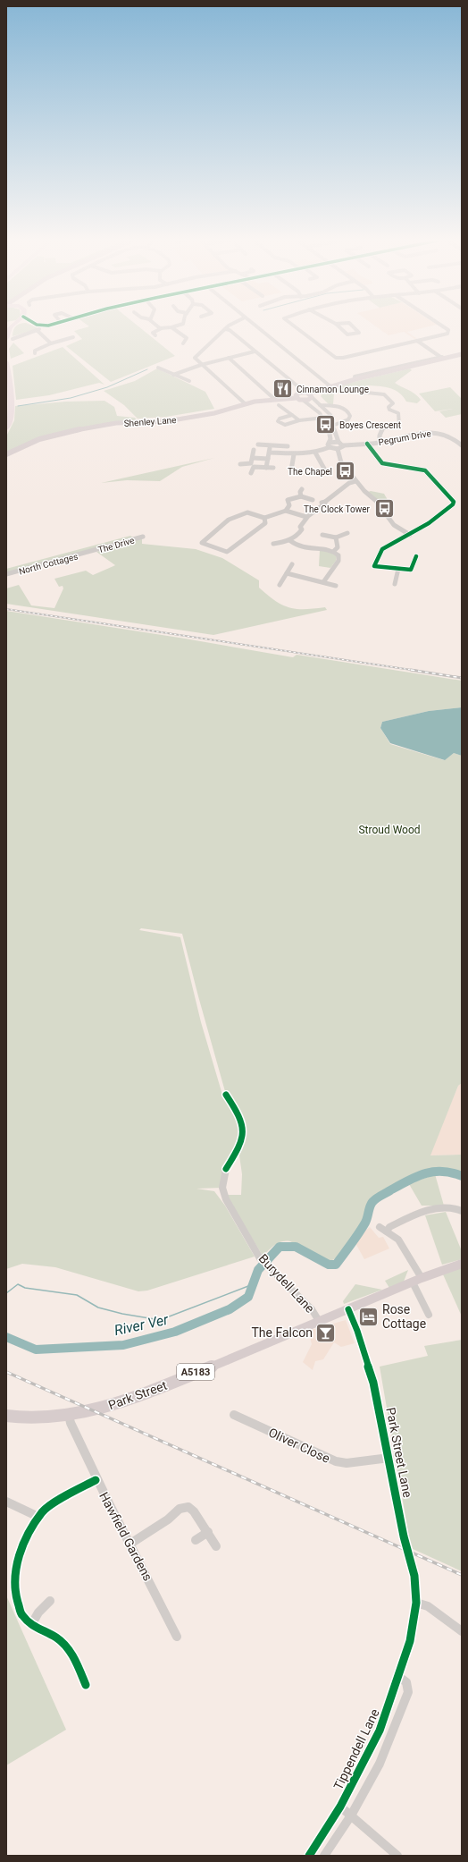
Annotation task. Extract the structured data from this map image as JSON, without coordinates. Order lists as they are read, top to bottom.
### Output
{
  "streets": {
    "main road": ["Shenley Lane", "A5183", "Park Street"],
    "street": [
      "Pegrum Drive",
      "The Drive",
      "North Cottages",
      "Burydell Lane",
      "Oliver Close",
      "Park Street Lane",
      "Hawfield Gardens",
      "Tippendell Lane"
    ]
  },
  "crossings": [
    ["The Drive", "North Cottages"],
    ["Burydell Lane", "Park Street"],
    ["A5183", "Park Street"],
    ["A5183", "Hawfield Gardens"],
    ["Park Street", "Park Street Lane"],
    ["Park Street", "Hawfield Gardens"],
    ["Oliver Close", "Park Street Lane"],
    ["Park Street Lane", "Tippendell Lane"]
  ],
  "water": ["River Ver"],
  "parks": ["Stroud Wood"],
  "places": {
    "restaurant": ["Cinnamon Lounge"],
    "bus stop": ["Boyes Crescent", "The Chapel", "The Clock Tower"],
    "hotel": ["Rose Cottage"],
    "bar": ["The Falcon"]
  }
}
